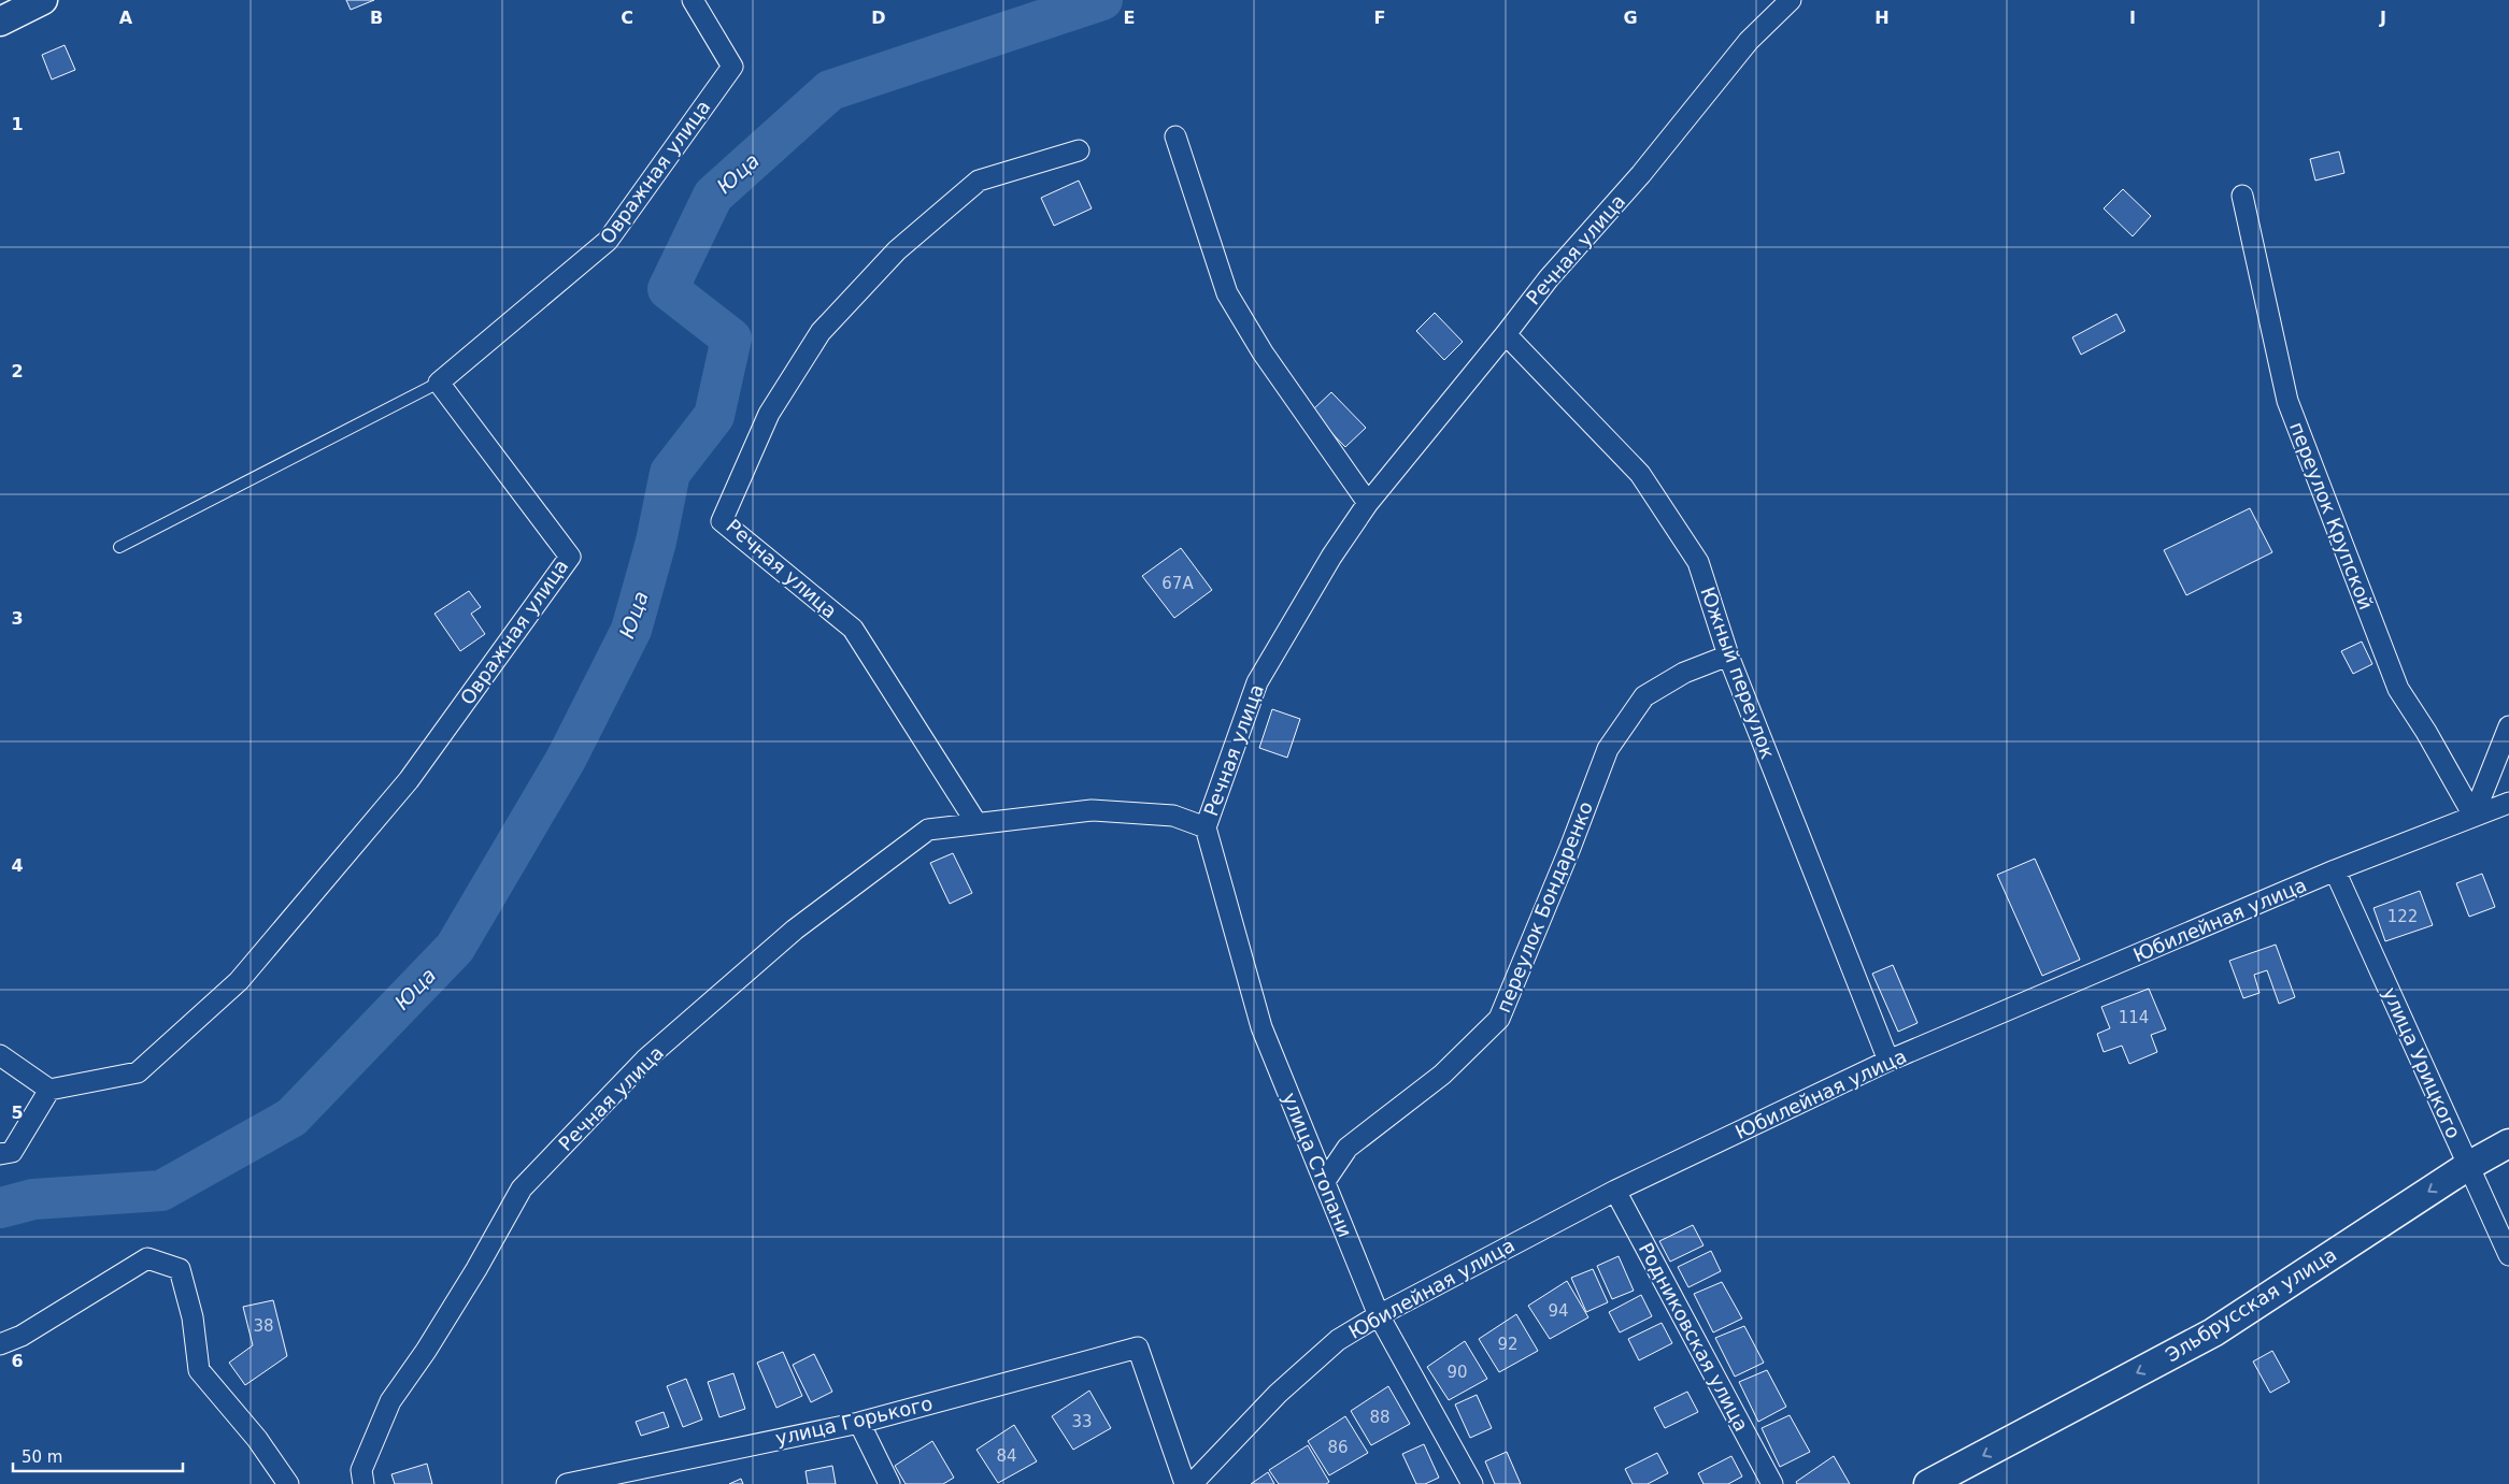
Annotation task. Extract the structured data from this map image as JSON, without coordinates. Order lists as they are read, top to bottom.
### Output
{
  "streets": {
    "street": [
      "Овражная улица",
      "Речная улица",
      "переулок Крупской",
      "Южный переулок",
      "переулок Бондаренко",
      "Юбилейная улица",
      "улица Урицкого",
      "улица Стопани",
      "Эльбрусская улица",
      "Родниковская улица",
      "улица Горького"
    ]
  },
  "crossings": [
    ["Речная улица", "Южный переулок"],
    ["Речная улица", "улица Стопани"],
    ["переулок Крупской", "Юбилейная улица"],
    ["Южный переулок", "переулок Бондаренко"],
    ["Южный переулок", "Юбилейная улица"],
    ["переулок Бондаренко", "улица Стопани"],
    ["Юбилейная улица", "улица Урицкого"],
    ["Юбилейная улица", "улица Стопани"],
    ["Юбилейная улица", "Родниковская улица"],
    ["улица Урицкого", "Эльбрусская улица"]
  ],
  "one_way": ["Эльбрусская улица"],
  "water": ["Юца"],
  "house_numbers": [
    "67А",
    "122",
    "114",
    "94",
    "38",
    "92",
    "90",
    "88",
    "33",
    "86",
    "84"
  ],
  "scale_bar": "50 m",
  "grid": {
    "columns": [
      "A",
      "B",
      "C",
      "D",
      "E",
      "F",
      "G",
      "H",
      "I",
      "J"
    ],
    "rows": [
      "1",
      "2",
      "3",
      "4",
      "5",
      "6"
    ]
  }
}
